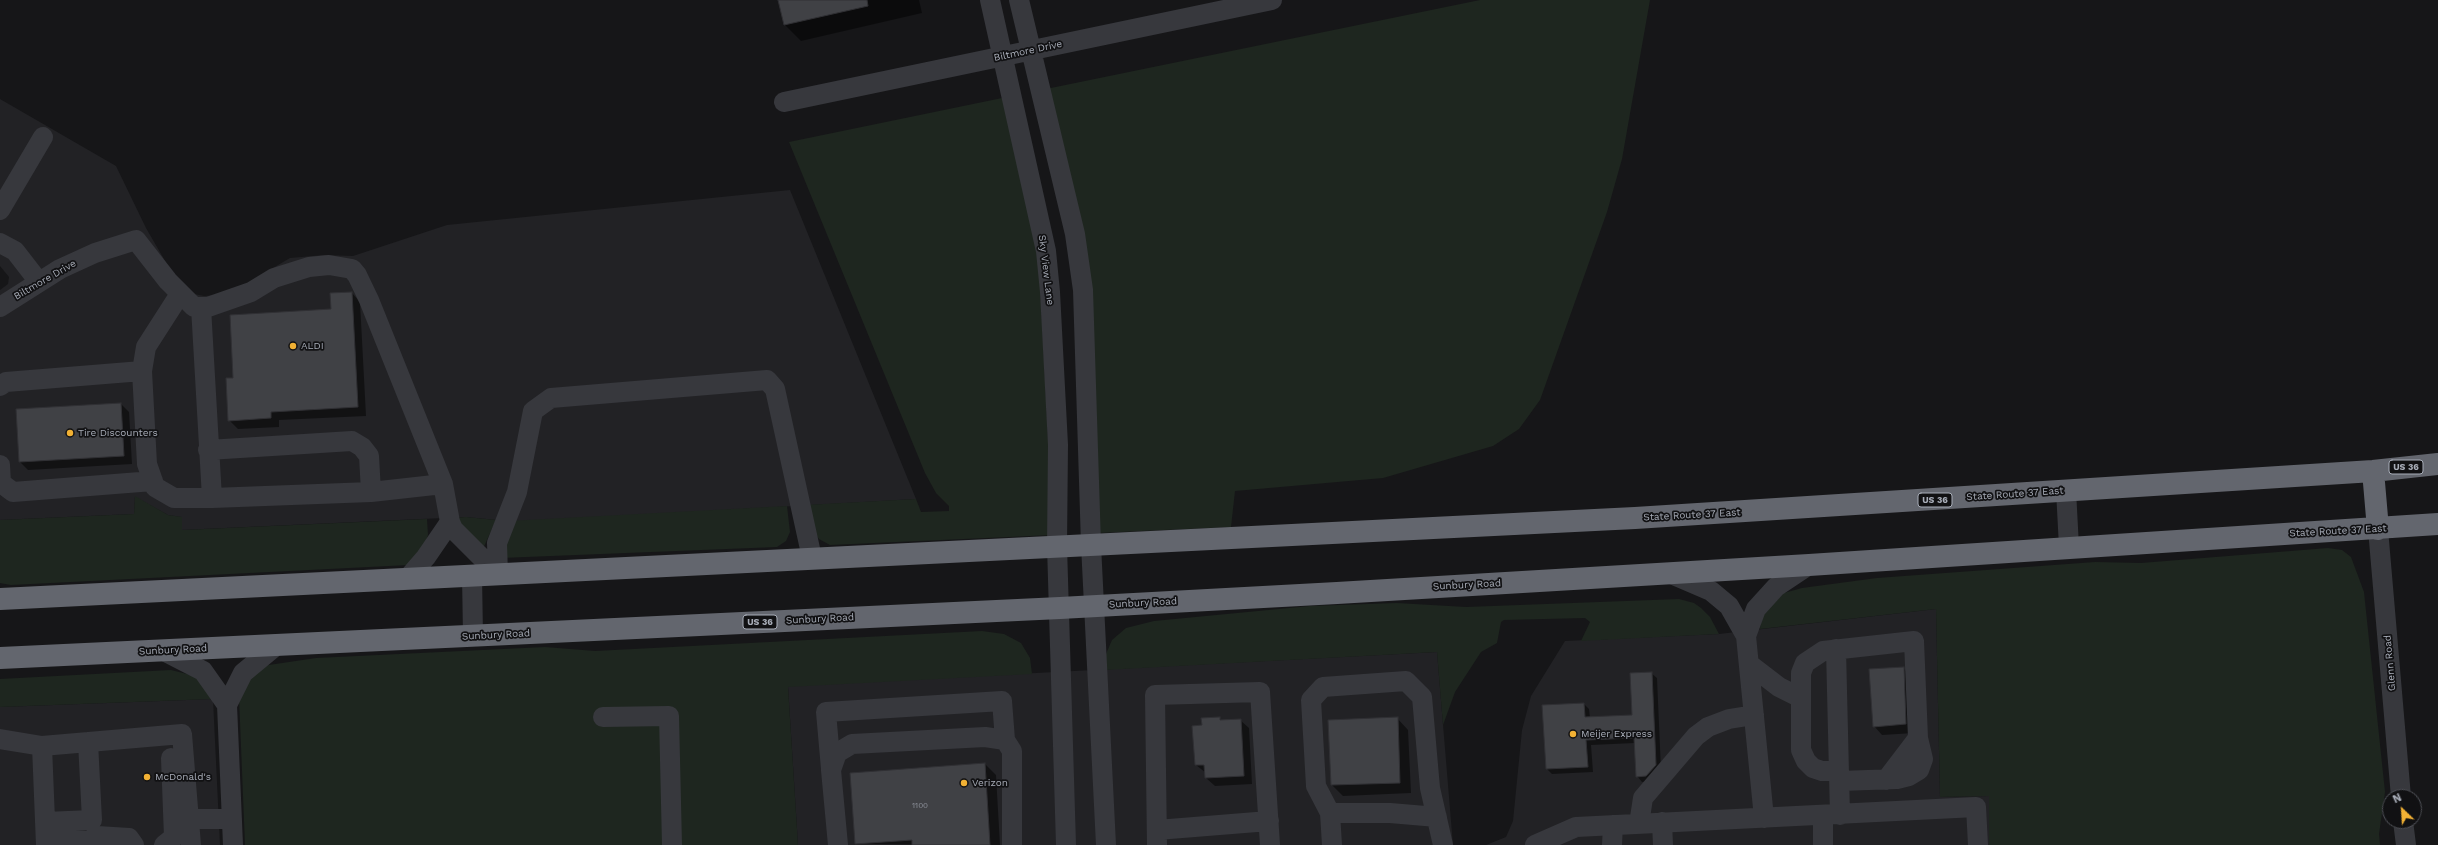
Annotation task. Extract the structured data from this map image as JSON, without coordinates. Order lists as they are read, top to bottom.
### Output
{
  "streets": {
    "highway": ["US 36", "State Route 37 East", "Sunbury Road"],
    "street": ["Biltmore Drive", "Sky View Lane", "Glenn Road"]
  },
  "crossings": [
    ["Biltmore Drive", "Sky View Lane"],
    ["Sky View Lane", "US 36"],
    ["Sky View Lane", "Sunbury Road"],
    ["US 36", "State Route 37 East"],
    ["State Route 37 East", "Sunbury Road"],
    ["State Route 37 East", "Glenn Road"]
  ],
  "places": [
    "ALDI",
    "Tire Discounters",
    "Meijer Express",
    "McDonald's",
    "Verizon"
  ],
  "house_numbers": ["1100"],
  "north": "top left"
}
